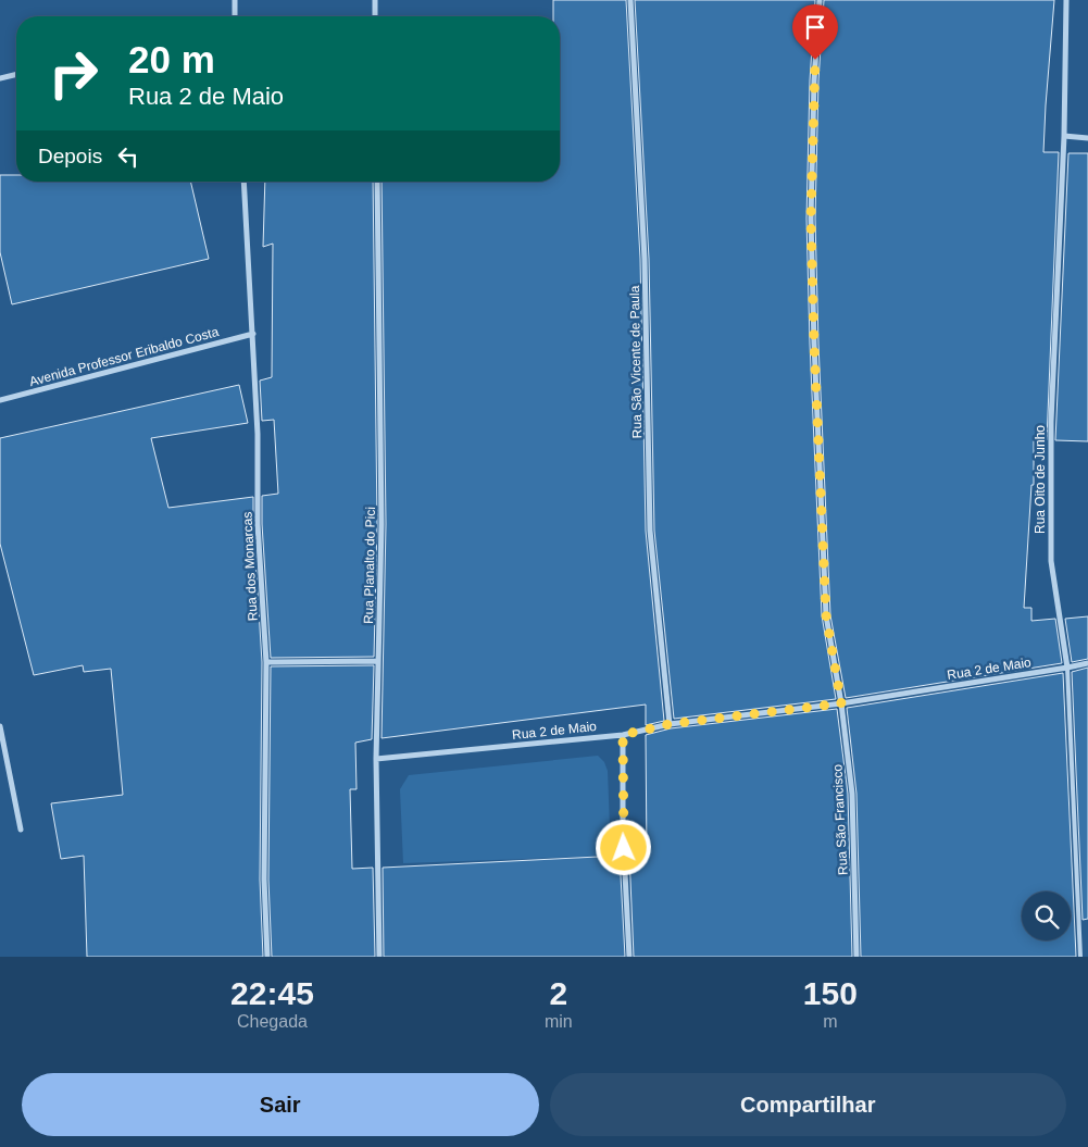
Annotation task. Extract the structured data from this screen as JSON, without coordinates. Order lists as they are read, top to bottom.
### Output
{
  "streets": {
    "street": [
      "Avenida Professor Eribaldo Costa",
      "Rua São Vicente de Paula",
      "Rua Oito de Junho",
      "Rua Planalto do Pici",
      "Rua dos Monarcas",
      "Rua 2 de Maio",
      "Rua São Francisco"
    ]
  },
  "crossings": [
    ["Avenida Professor Eribaldo Costa", "Rua dos Monarcas"],
    ["Rua São Vicente de Paula", "Rua 2 de Maio"],
    ["Rua Oito de Junho", "Rua 2 de Maio"],
    ["Rua Planalto do Pici", "Rua 2 de Maio"],
    ["Rua 2 de Maio", "Rua São Francisco"]
  ],
  "page": {
    "turn": ["20 m", "Rua 2 de Maio"],
    "then": "Depois",
    "eta": [
      "22:45",
      "Chegada",
      "2",
      "min",
      "150",
      "m"
    ],
    "buttons": ["Sair", "Compartilhar"]
  }
}
